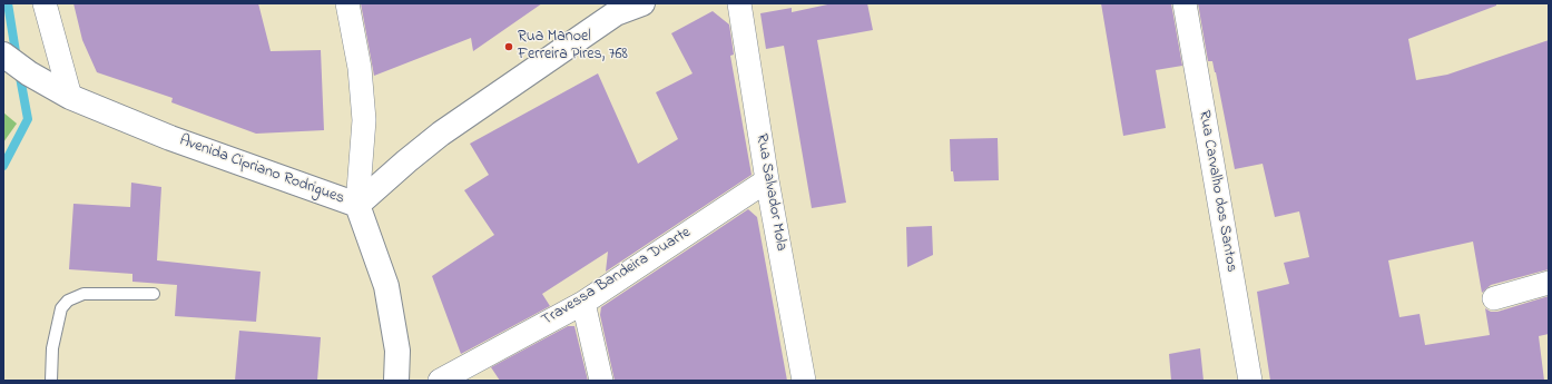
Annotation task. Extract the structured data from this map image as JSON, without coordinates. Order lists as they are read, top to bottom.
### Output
{
  "streets": {
    "main road": ["Avenida Cipriano Rodrigues"],
    "street": ["Rua Carvalho dos Santos", "Rua Salvador Mola", "Travessa Bandeira Duarte"]
  },
  "crossings": [
    ["Rua Salvador Mola", "Travessa Bandeira Duarte"]
  ],
  "places": ["Rua Manoel Ferreira Pires, 768"]
}
